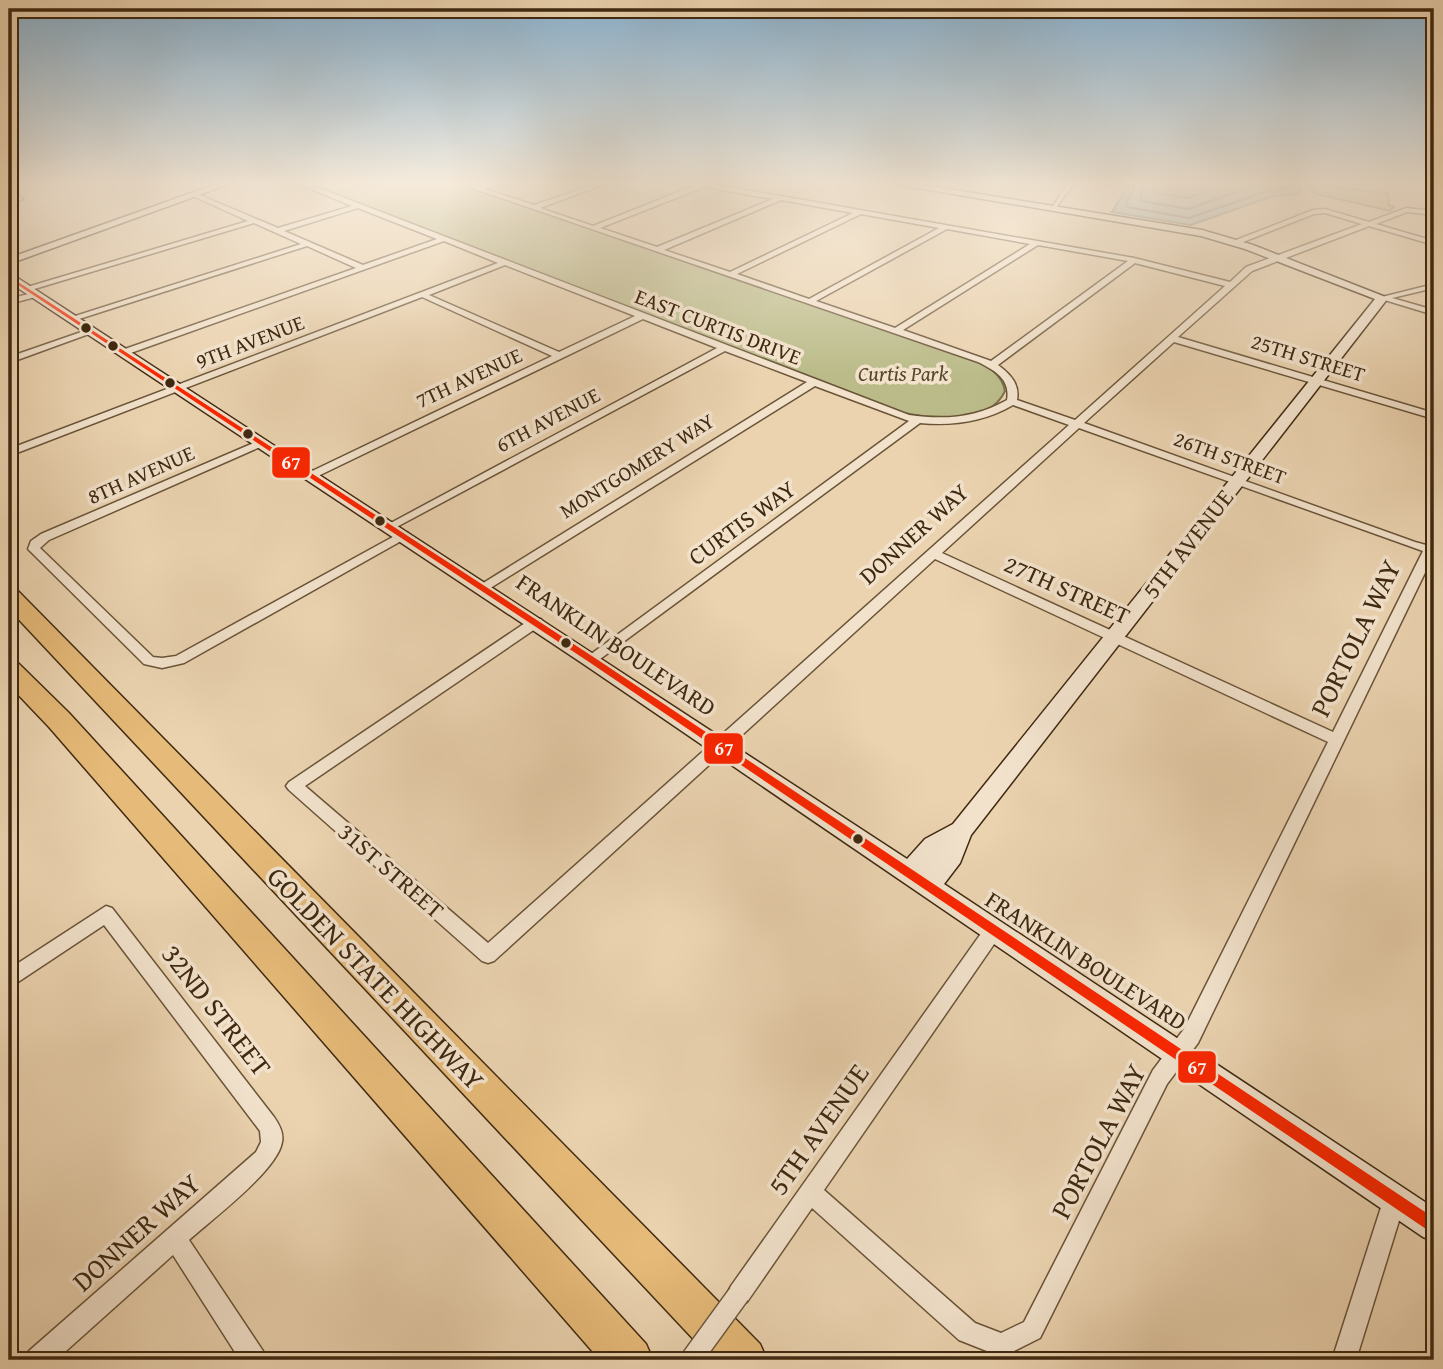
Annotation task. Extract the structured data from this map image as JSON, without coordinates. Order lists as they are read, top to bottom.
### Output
{
  "streets": {
    "highway": ["GOLDEN STATE HIGHWAY"],
    "main road": ["5TH AVENUE", "FRANKLIN BOULEVARD"],
    "street": [
      "EAST CURTIS DRIVE",
      "9TH AVENUE",
      "25TH STREET",
      "7TH AVENUE",
      "6TH AVENUE",
      "26TH STREET",
      "MONTGOMERY WAY",
      "8TH AVENUE",
      "CURTIS WAY",
      "DONNER WAY",
      "27TH STREET",
      "PORTOLA WAY",
      "31ST STREET",
      "32ND STREET"
    ]
  },
  "crossings": [
    ["EAST CURTIS DRIVE", "9TH AVENUE"],
    ["EAST CURTIS DRIVE", "7TH AVENUE"],
    ["EAST CURTIS DRIVE", "6TH AVENUE"],
    ["EAST CURTIS DRIVE", "26TH STREET"],
    ["EAST CURTIS DRIVE", "MONTGOMERY WAY"],
    ["EAST CURTIS DRIVE", "CURTIS WAY"],
    ["9TH AVENUE", "FRANKLIN BOULEVARD"],
    ["25TH STREET", "DONNER WAY"],
    ["25TH STREET", "5TH AVENUE"],
    ["7TH AVENUE", "FRANKLIN BOULEVARD"],
    ["6TH AVENUE", "8TH AVENUE"],
    ["6TH AVENUE", "FRANKLIN BOULEVARD"],
    ["26TH STREET", "DONNER WAY"],
    ["26TH STREET", "5TH AVENUE"],
    ["26TH STREET", "PORTOLA WAY"],
    ["MONTGOMERY WAY", "FRANKLIN BOULEVARD"],
    ["8TH AVENUE", "FRANKLIN BOULEVARD"],
    ["CURTIS WAY", "FRANKLIN BOULEVARD"],
    ["DONNER WAY", "27TH STREET"],
    ["DONNER WAY", "FRANKLIN BOULEVARD"],
    ["DONNER WAY", "31ST STREET"],
    ["DONNER WAY", "32ND STREET"],
    ["5TH AVENUE", "27TH STREET"],
    ["5TH AVENUE", "PORTOLA WAY"],
    ["5TH AVENUE", "FRANKLIN BOULEVARD"],
    ["27TH STREET", "PORTOLA WAY"],
    ["PORTOLA WAY", "FRANKLIN BOULEVARD"],
    ["FRANKLIN BOULEVARD", "31ST STREET"]
  ],
  "parks": ["Curtis Park"],
  "lines": ["transit line 67"]
}
